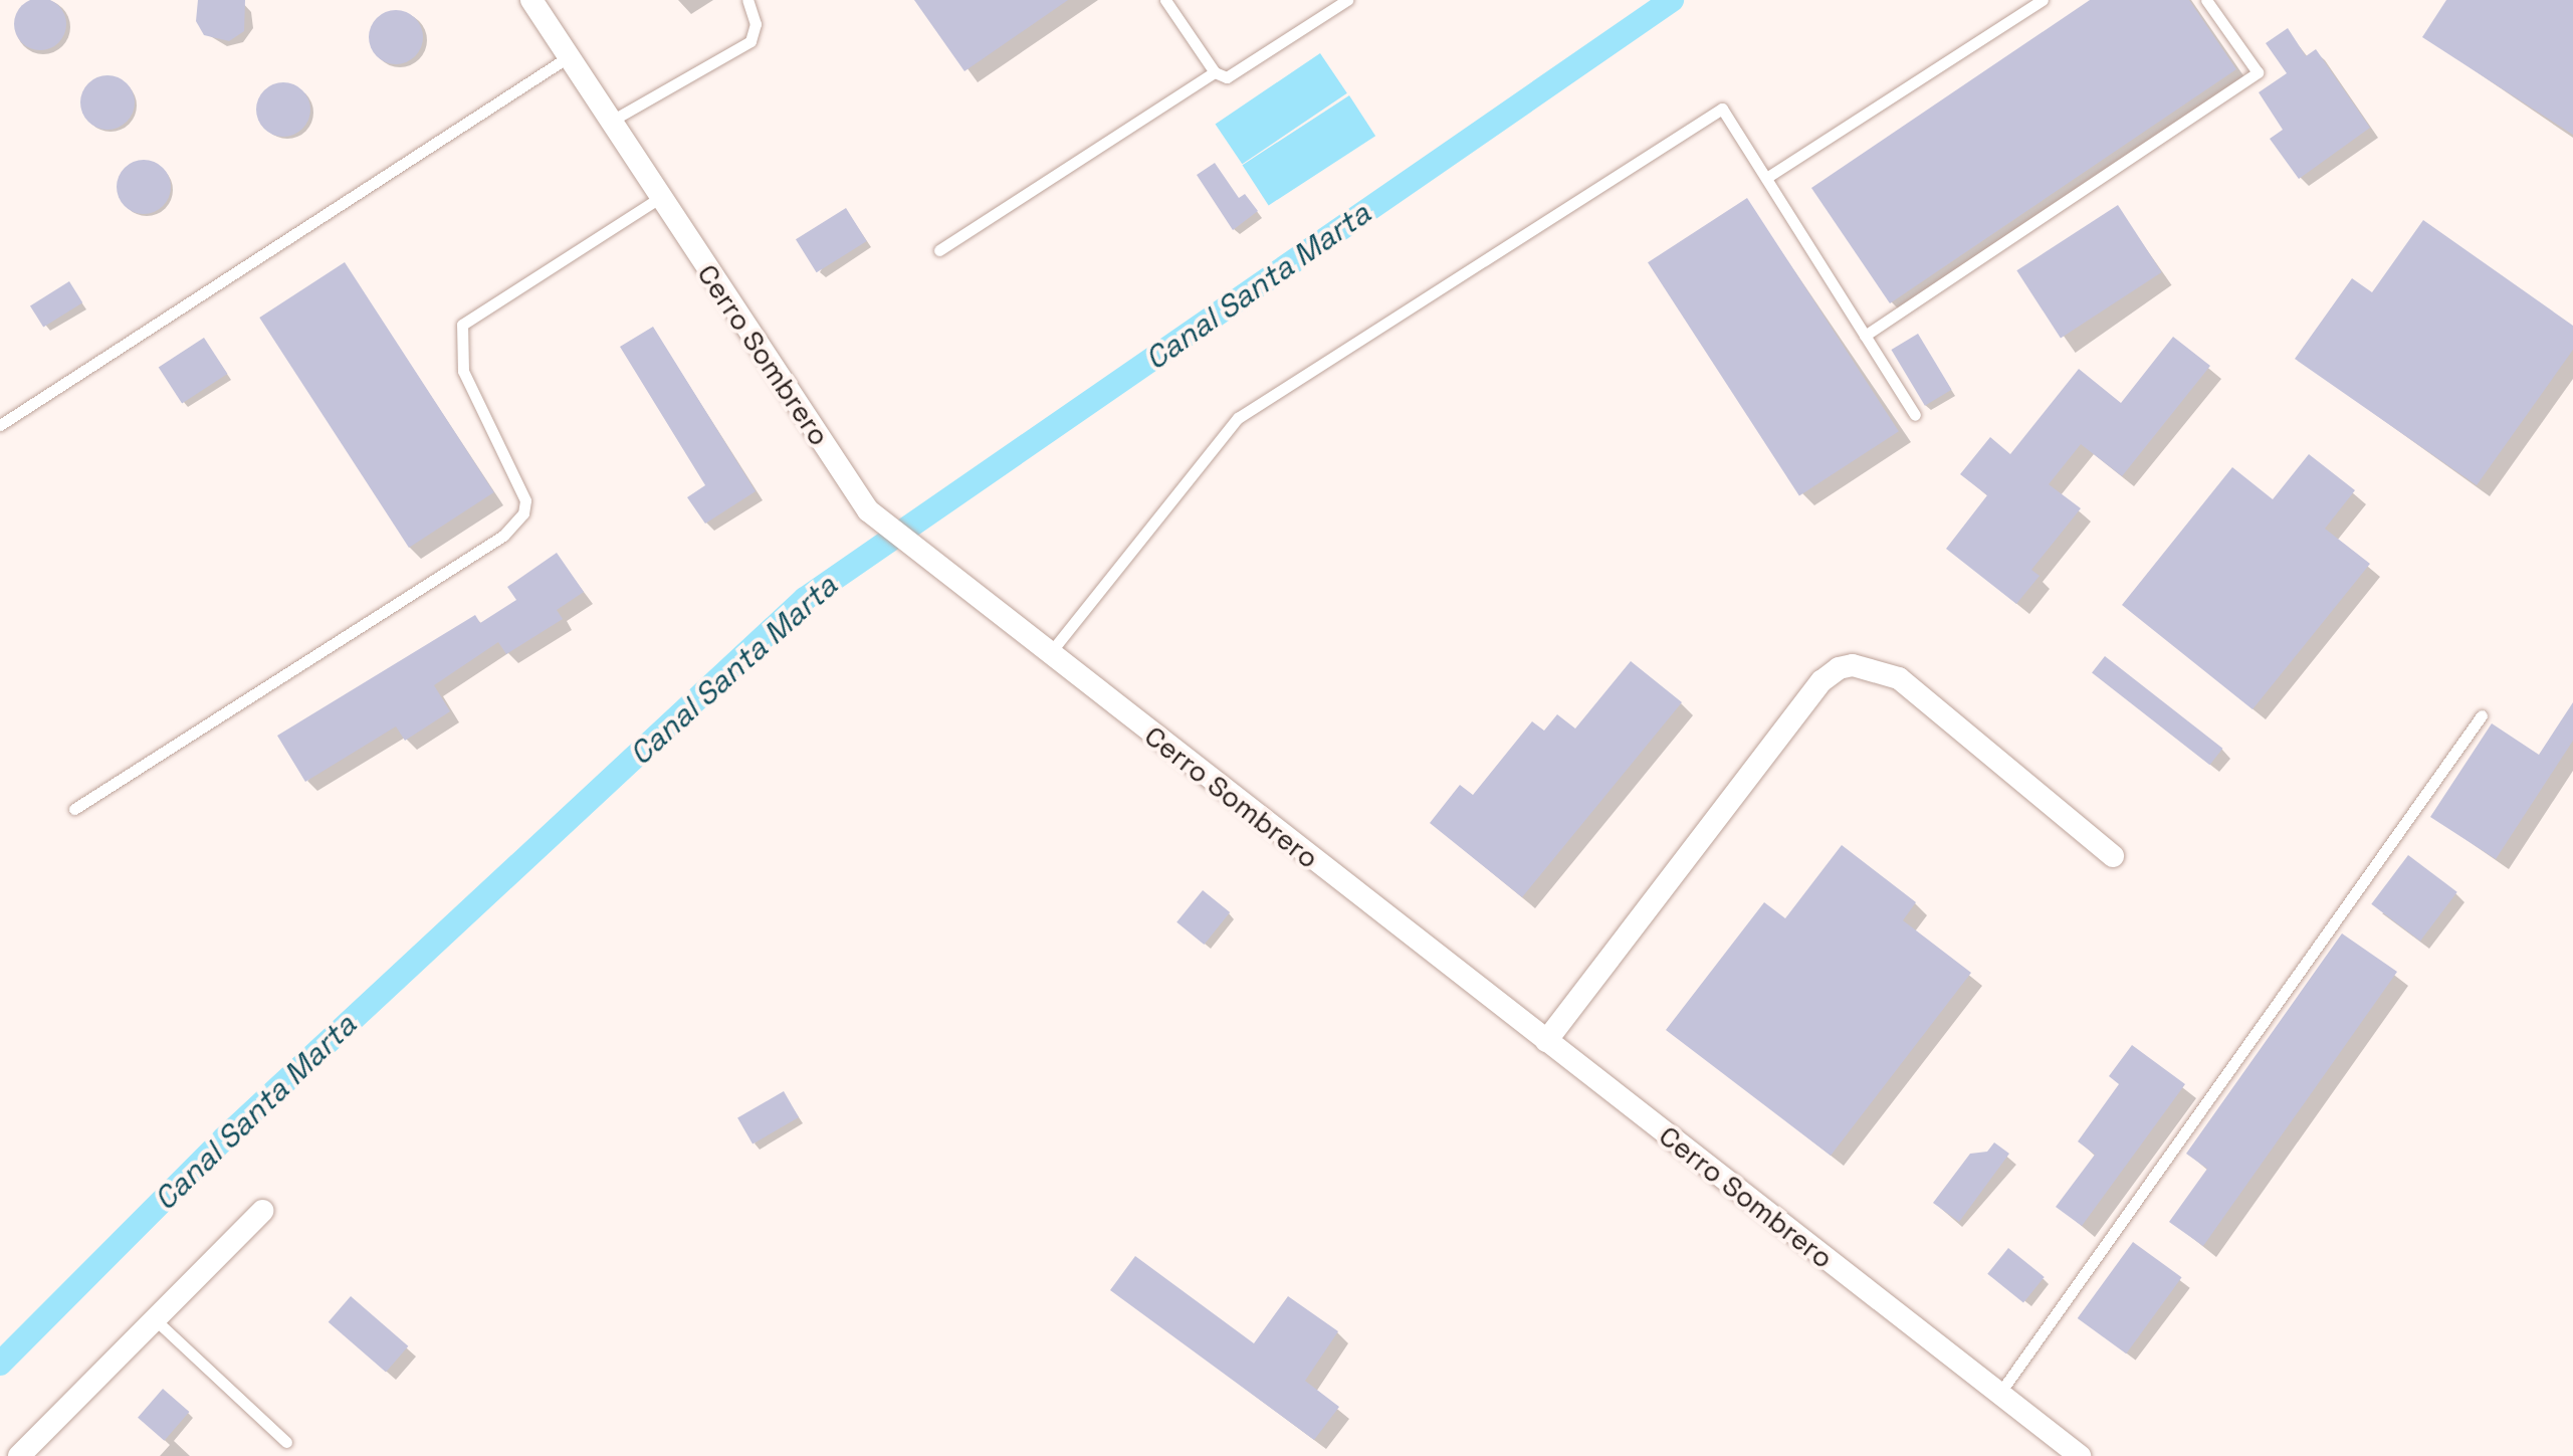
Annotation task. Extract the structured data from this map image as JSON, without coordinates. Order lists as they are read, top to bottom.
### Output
{
  "streets": {
    "street": ["Cerro Sombrero"]
  },
  "water": ["Canal Santa Marta"]
}
